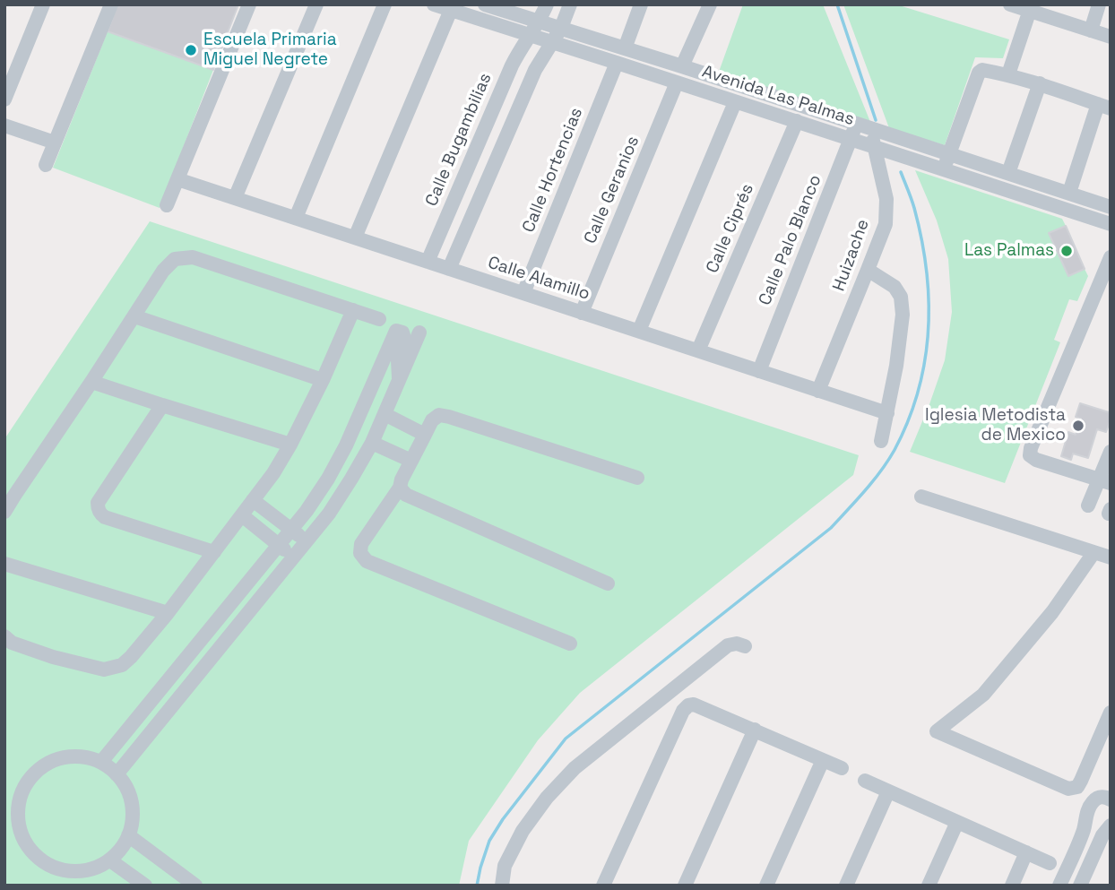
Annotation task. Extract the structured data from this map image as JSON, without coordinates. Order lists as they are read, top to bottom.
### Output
{
  "streets": {
    "street": [
      "Avenida Las Palmas",
      "Calle Bugambilias",
      "Calle Hortencias",
      "Calle Geranios",
      "Calle Ciprés",
      "Calle Palo Blanco",
      "Huizache",
      "Calle Alamillo"
    ]
  },
  "crossings": [
    ["Avenida Las Palmas", "Calle Bugambilias"],
    ["Avenida Las Palmas", "Calle Hortencias"],
    ["Avenida Las Palmas", "Calle Geranios"],
    ["Avenida Las Palmas", "Calle Ciprés"],
    ["Avenida Las Palmas", "Calle Palo Blanco"],
    ["Avenida Las Palmas", "Huizache"],
    ["Calle Bugambilias", "Calle Alamillo"],
    ["Calle Hortencias", "Calle Alamillo"],
    ["Calle Geranios", "Calle Alamillo"],
    ["Calle Ciprés", "Calle Alamillo"],
    ["Calle Palo Blanco", "Calle Alamillo"],
    ["Huizache", "Calle Alamillo"]
  ],
  "places": ["Escuela Primaria Miguel Negrete", "Las Palmas", "Iglesia Metodista de Mexico"]
}
